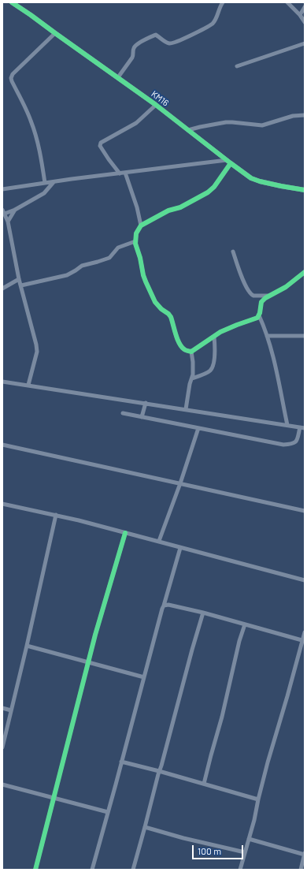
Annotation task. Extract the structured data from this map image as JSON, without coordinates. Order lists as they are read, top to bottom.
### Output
{
  "streets": {
    "street": ["KM16"]
  },
  "scale_bar": "100 m"
}
